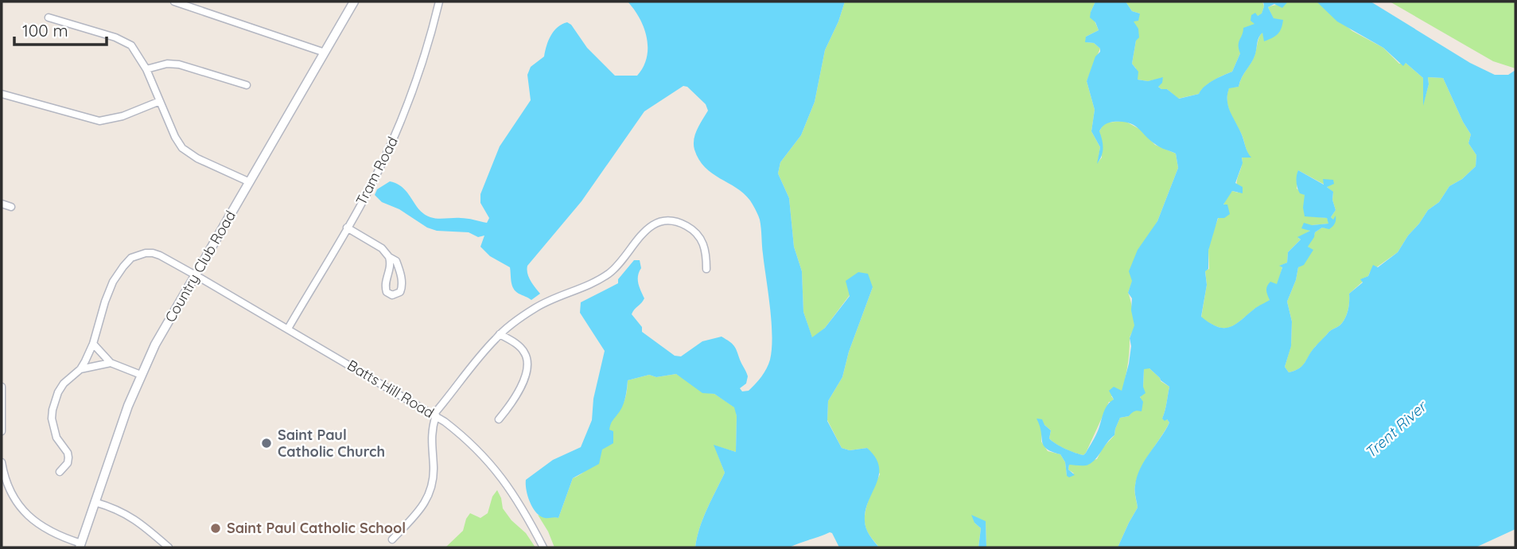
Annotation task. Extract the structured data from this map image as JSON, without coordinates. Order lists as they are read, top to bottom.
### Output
{
  "streets": {
    "street": ["Tram Road", "Country Club Road", "Batts Hill Road"]
  },
  "crossings": [
    ["Tram Road", "Batts Hill Road"],
    ["Country Club Road", "Batts Hill Road"]
  ],
  "water": ["Trent River"],
  "places": ["Saint Paul Catholic Church", "Saint Paul Catholic School"],
  "scale_bar": "100 m"
}
